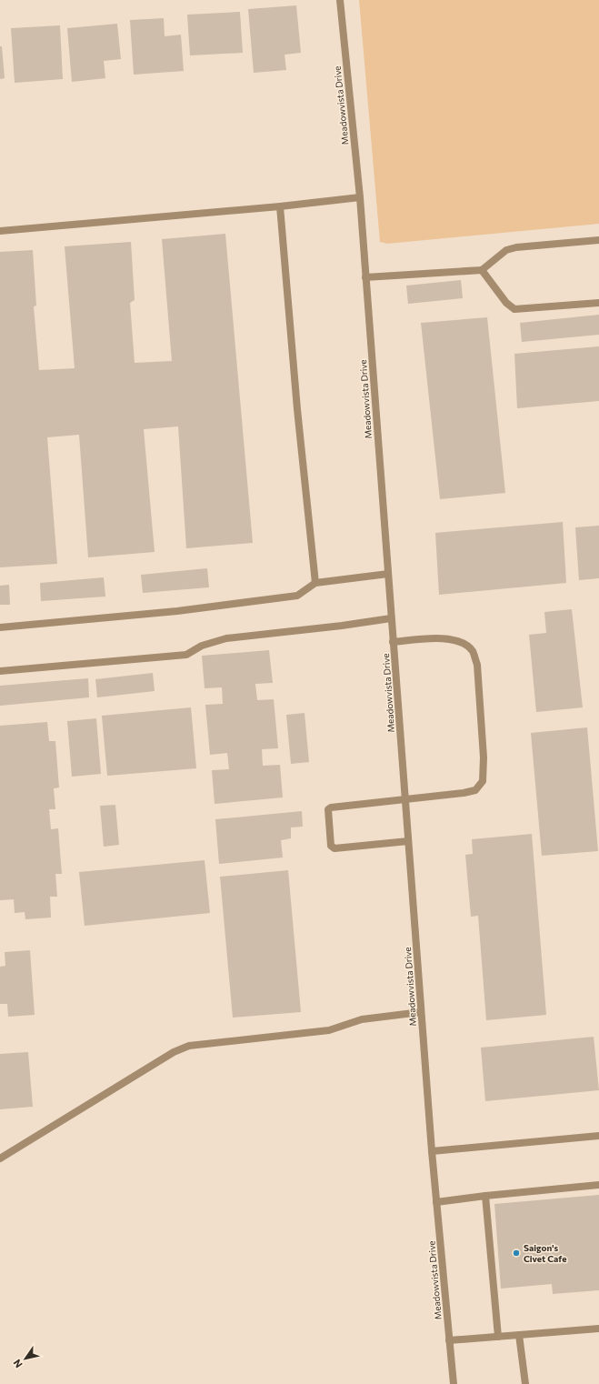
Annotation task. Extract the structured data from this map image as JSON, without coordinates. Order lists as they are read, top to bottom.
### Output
{
  "streets": {
    "street": ["Meadowvista Drive"]
  },
  "places": ["Saigon's Civet Cafe"],
  "north": "bottom left"
}
